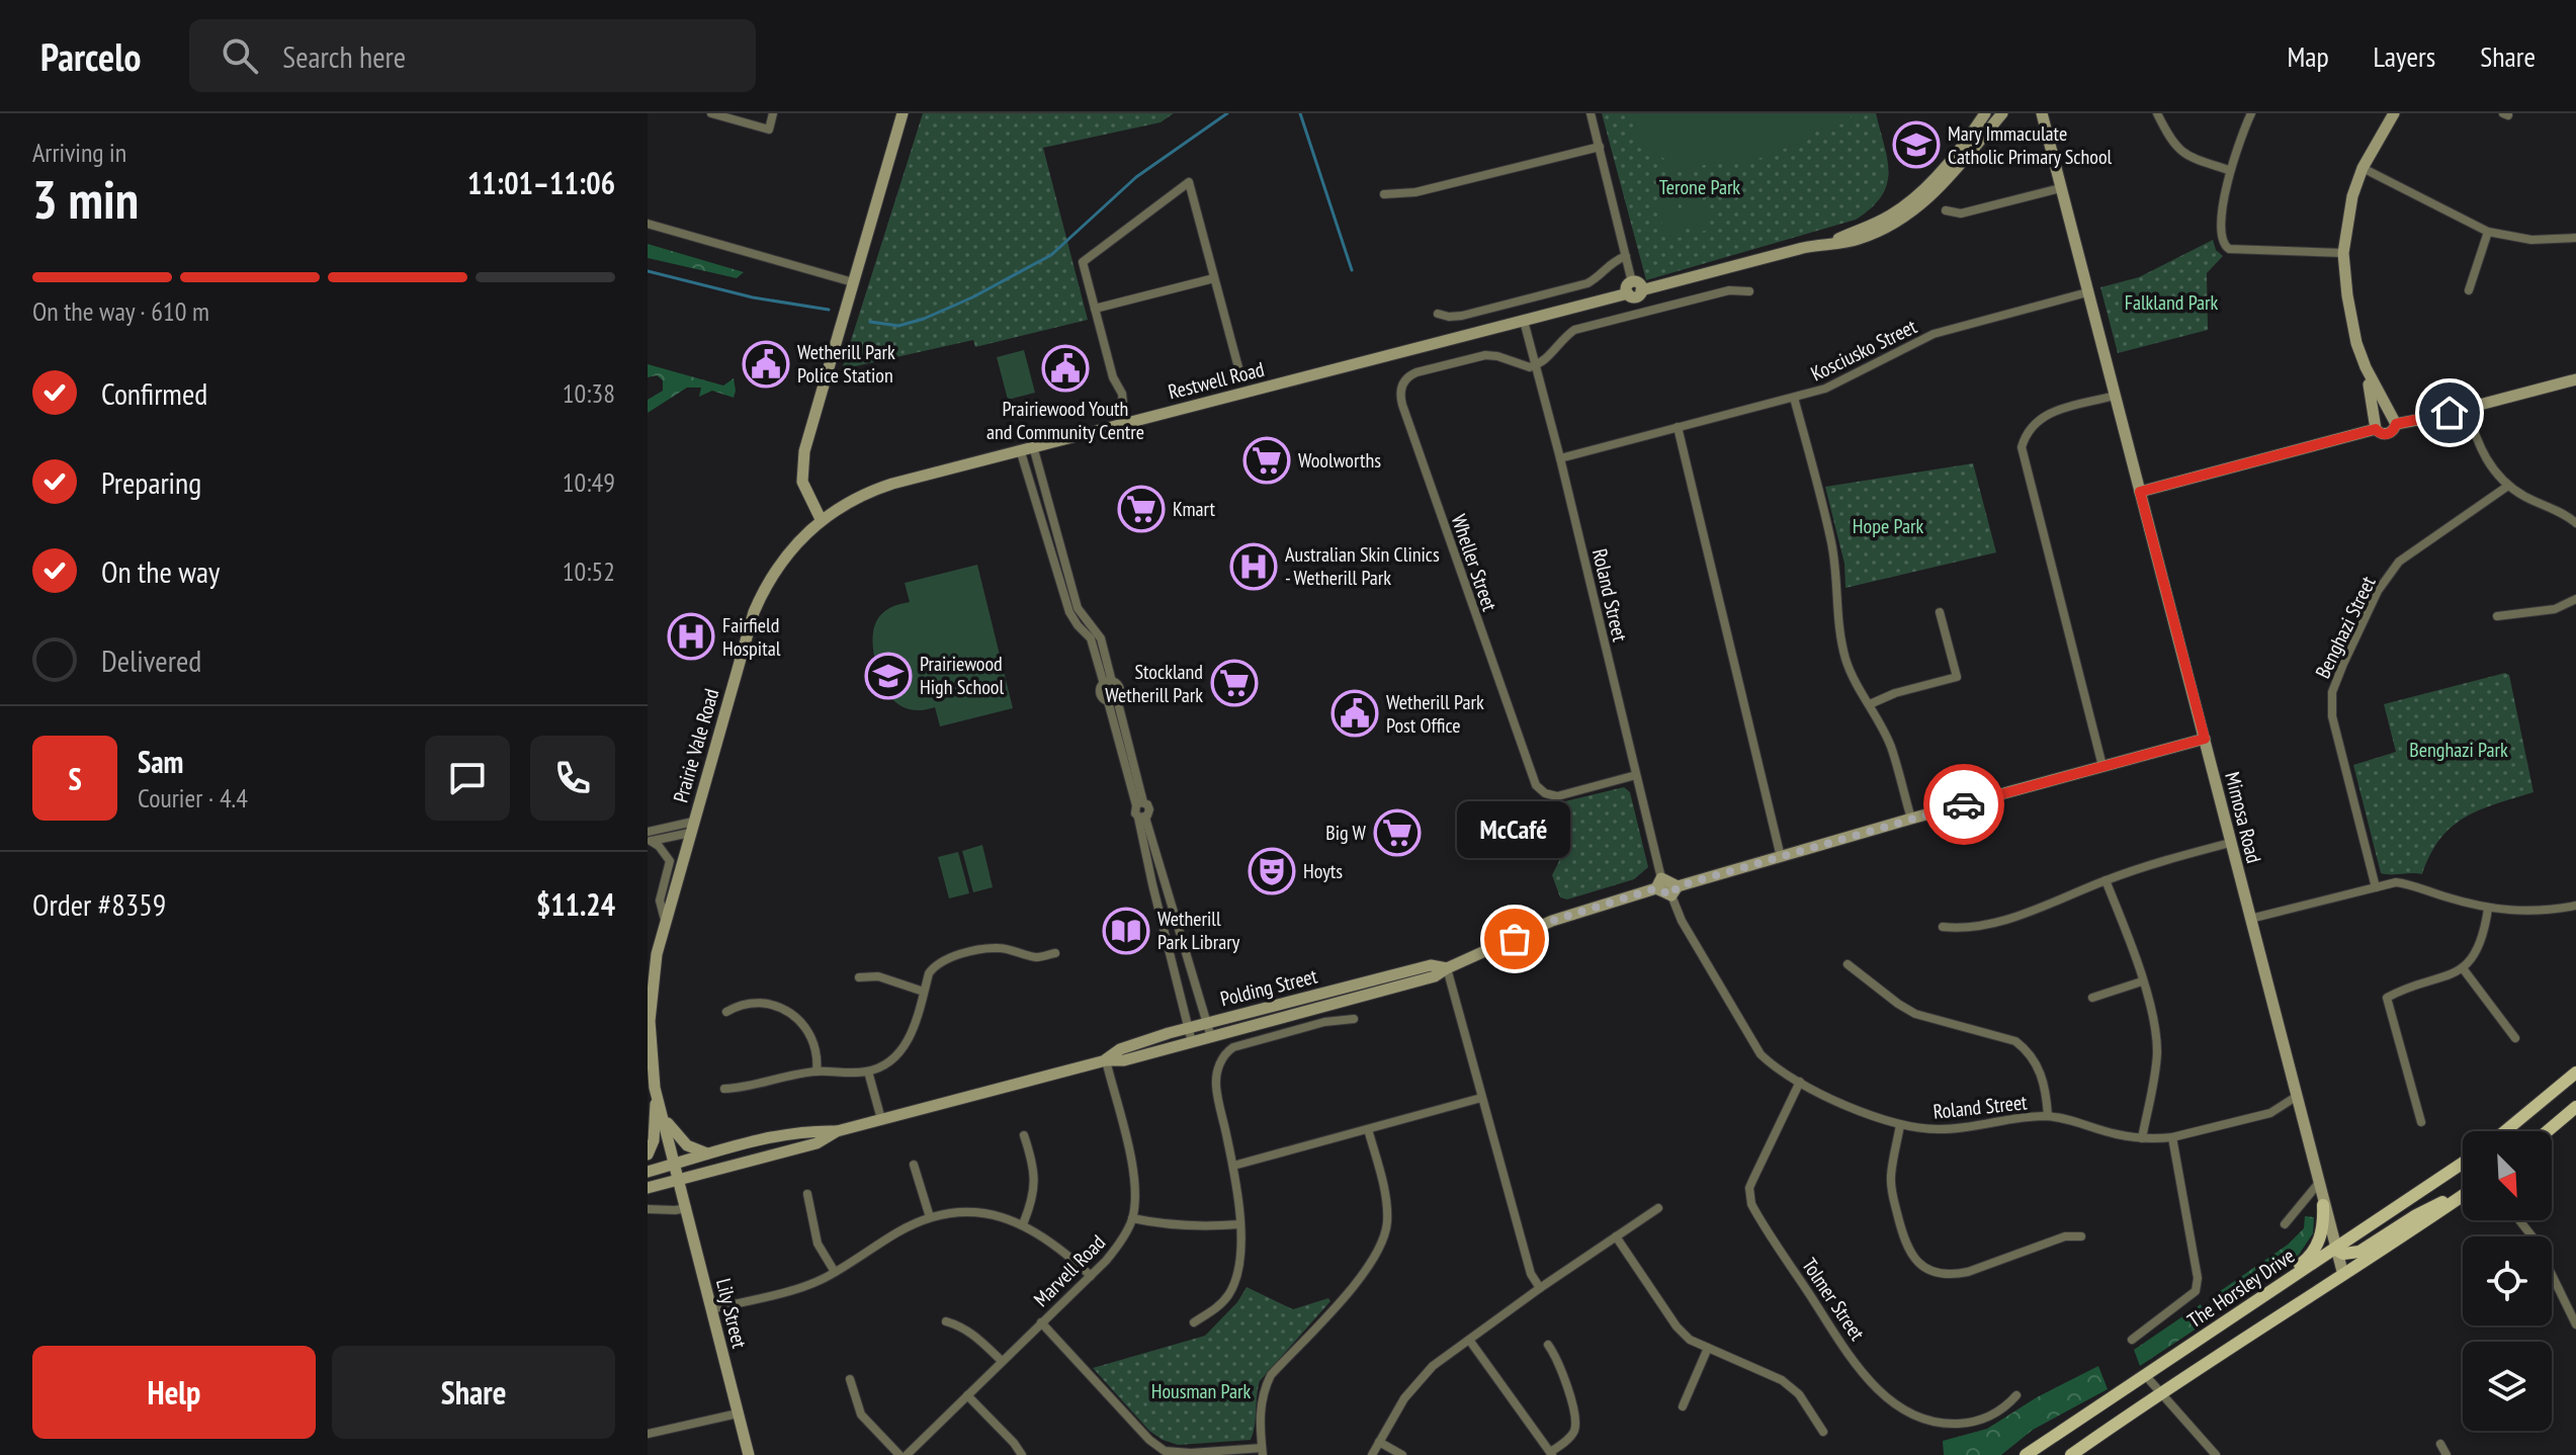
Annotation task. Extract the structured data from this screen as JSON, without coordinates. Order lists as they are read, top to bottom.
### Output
{
  "streets": {
    "main road": [
      "Restwell Road",
      "Prairie Vale Road",
      "Mimosa Road",
      "Polding Street",
      "The Horsley Drive",
      "Lily Street"
    ],
    "street": [
      "Kosciusko Street",
      "Wheller Street",
      "Roland Street",
      "Benghazi Street",
      "Marvell Road",
      "Tolmer Street"
    ]
  },
  "crossings": [
    ["Kosciusko Street", "Roland Street"],
    ["Kosciusko Street", "Mimosa Road"],
    ["Restwell Road", "Roland Street"],
    ["Restwell Road", "Prairie Vale Road"],
    ["Wheller Street", "Roland Street"],
    ["Roland Street", "Mimosa Road"],
    ["Roland Street", "Polding Street"],
    ["Roland Street", "Tolmer Street"],
    ["Prairie Vale Road", "Polding Street"],
    ["Prairie Vale Road", "Lily Street"],
    ["Mimosa Road", "The Horsley Drive"],
    ["Polding Street", "Marvell Road"],
    ["Polding Street", "Lily Street"]
  ],
  "parks": [
    "Terone Park",
    "Falkland Park",
    "Hope Park",
    "Benghazi Park",
    "Housman Park"
  ],
  "places": {
    "school or university": ["Mary Immaculate Catholic Primary School", "Prairiewood High School"],
    "public building": ["Wetherill Park Police Station", "Prairiewood Youth and Community Centre", "Wetherill Park Post Office"],
    "supermarket": [
      "Woolworths",
      "Kmart",
      "Stockland Wetherill Park",
      "Big W"
    ],
    "hospital": ["Australian Skin Clinics - Wetherill Park", "Fairfield Hospital"],
    "theatre": ["Hoyts"],
    "library": ["Wetherill Park Library"],
    "other": ["McCafé"]
  },
  "north": "bottom right",
  "page": {
    "header": "Parcelo",
    "search": "Search here",
    "nav": ["Map", "Layers", "Share"],
    "heading": ["3 min", "Arriving in", "11:01–11:06"],
    "panel": [
      "Sam",
      "Courier · 4.4",
      "Order #8359",
      "$11.24"
    ],
    "bar": "On the way · 610 m",
    "list": [
      ["Confirmed", "10:38"],
      ["Preparing", "10:49"],
      ["On the way", "10:52"],
      "Delivered"
    ],
    "round": "S",
    "bubble": "McCafé",
    "buttons": ["Help", "Share"]
  }
}
